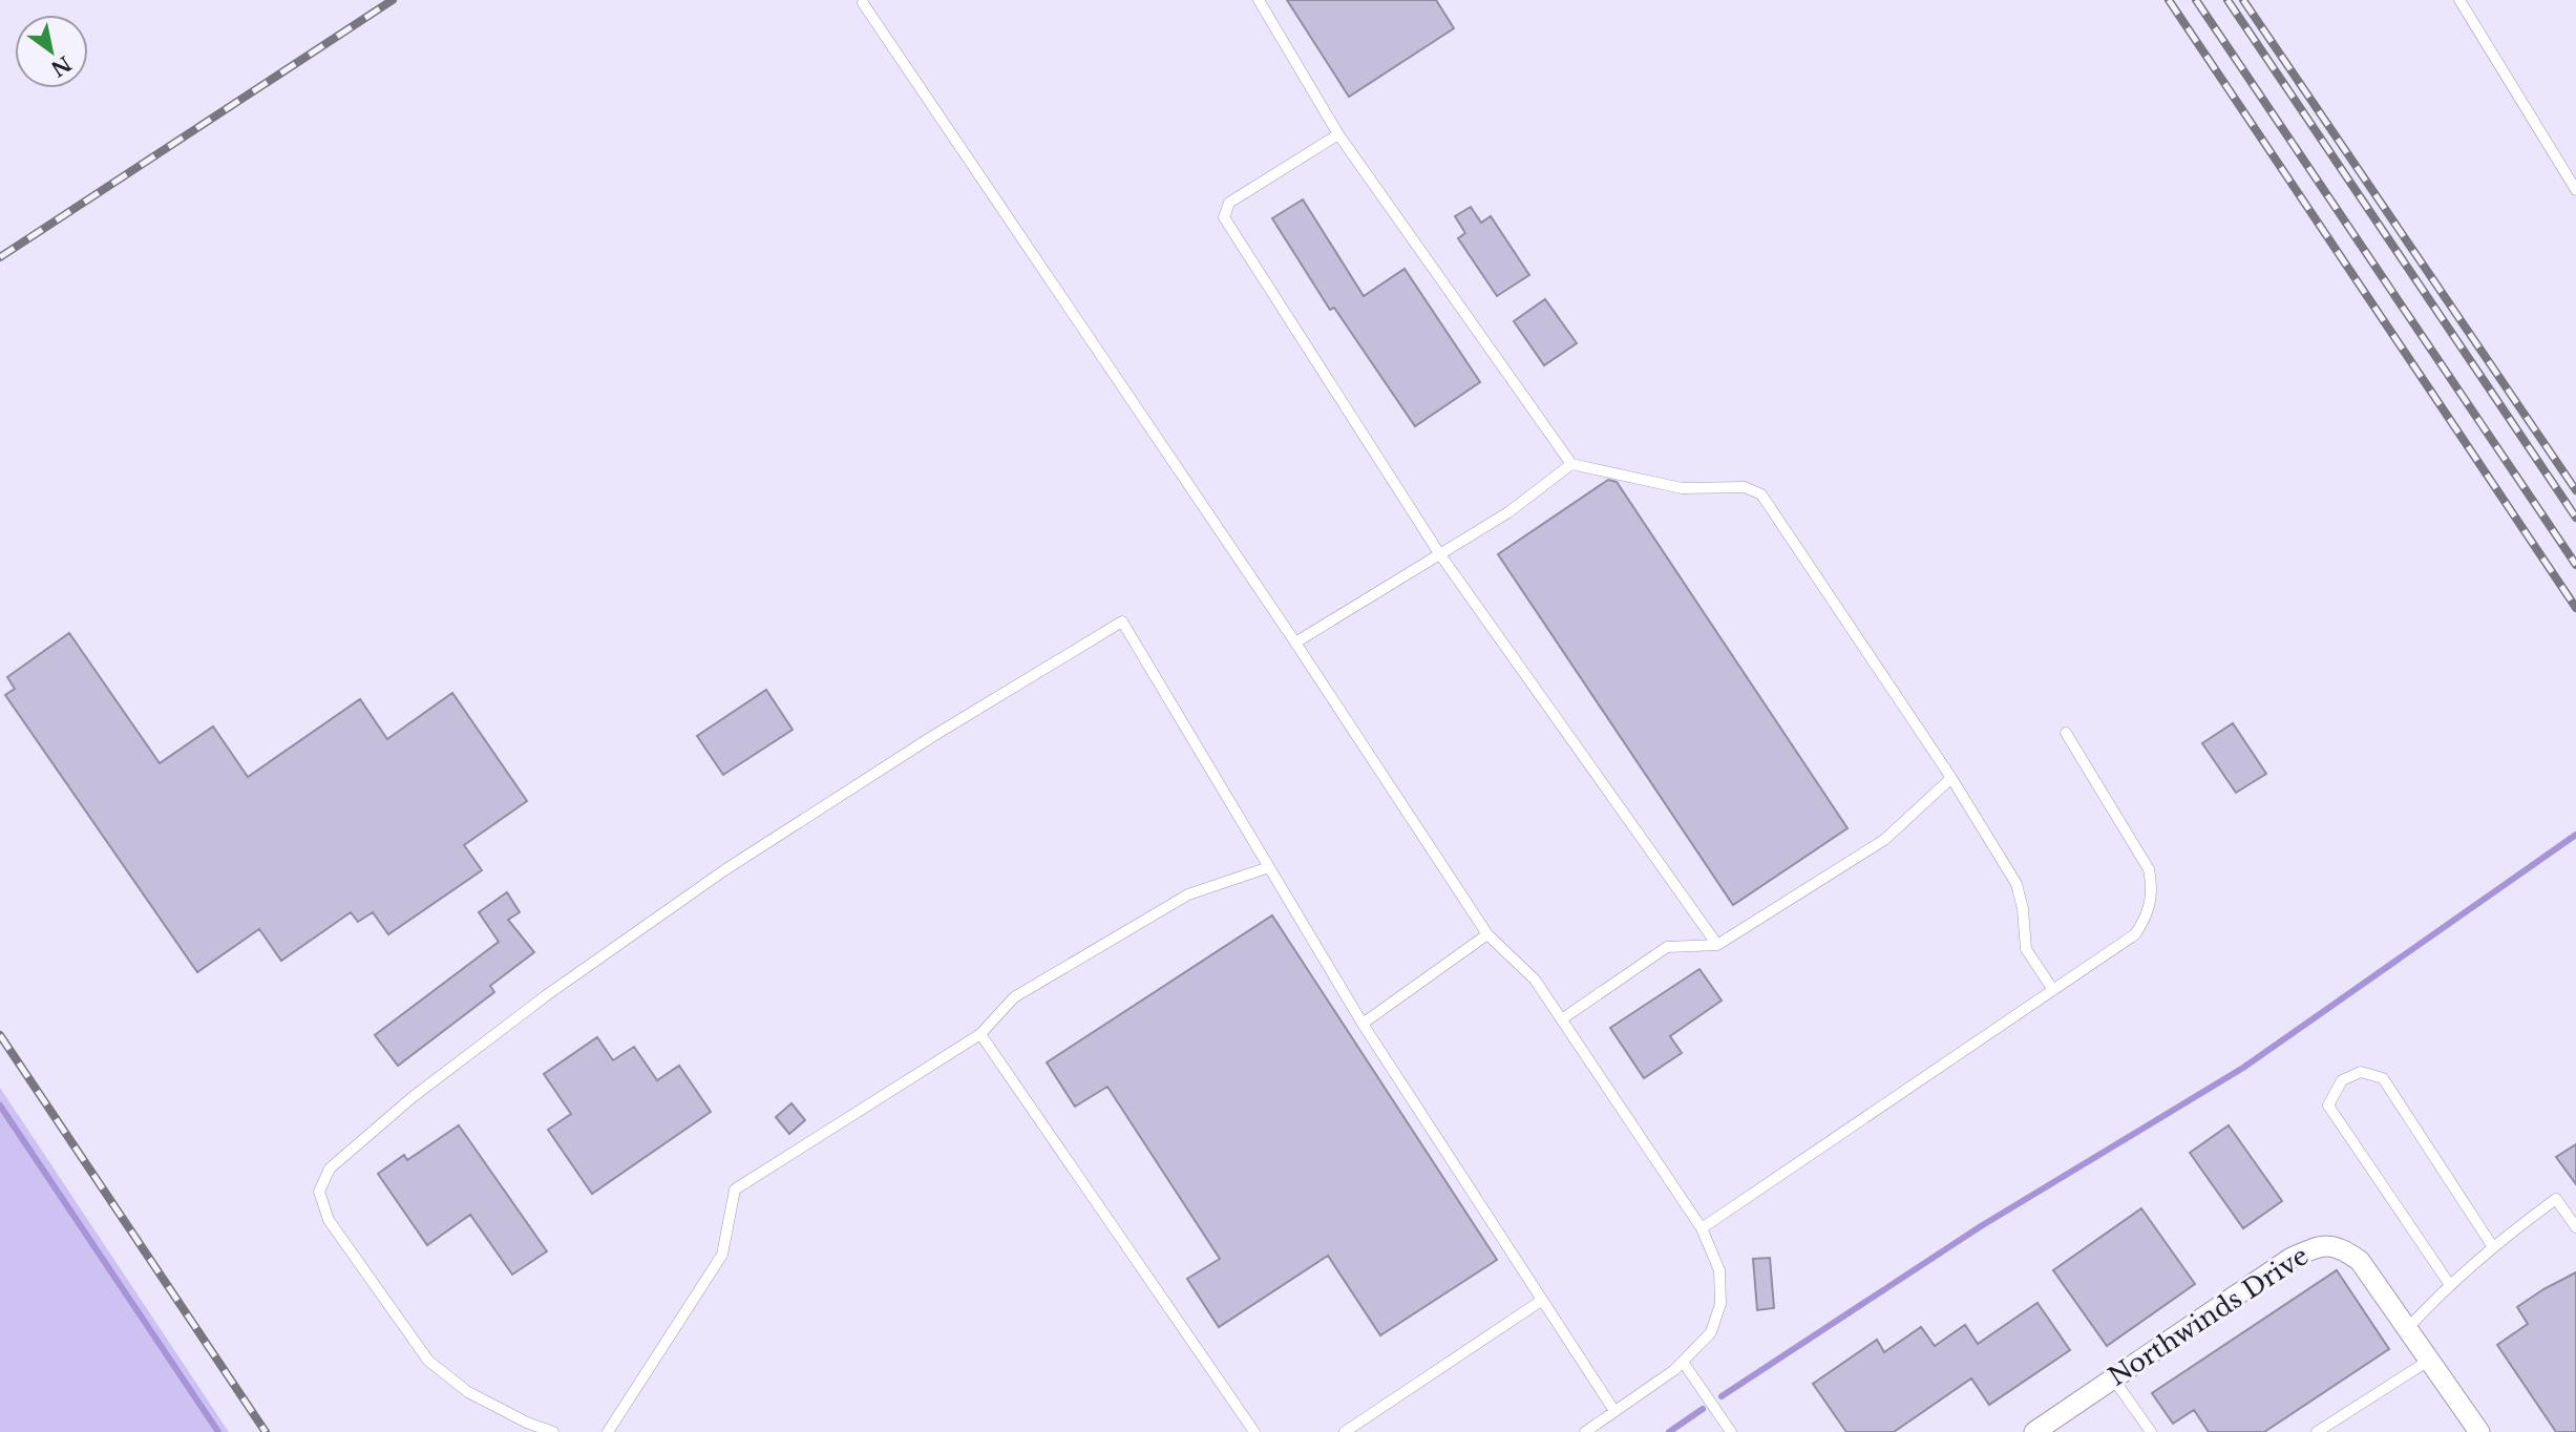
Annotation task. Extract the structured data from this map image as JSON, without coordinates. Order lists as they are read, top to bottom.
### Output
{
  "streets": {
    "street": ["Northwinds Drive"]
  },
  "north": "bottom right"
}
